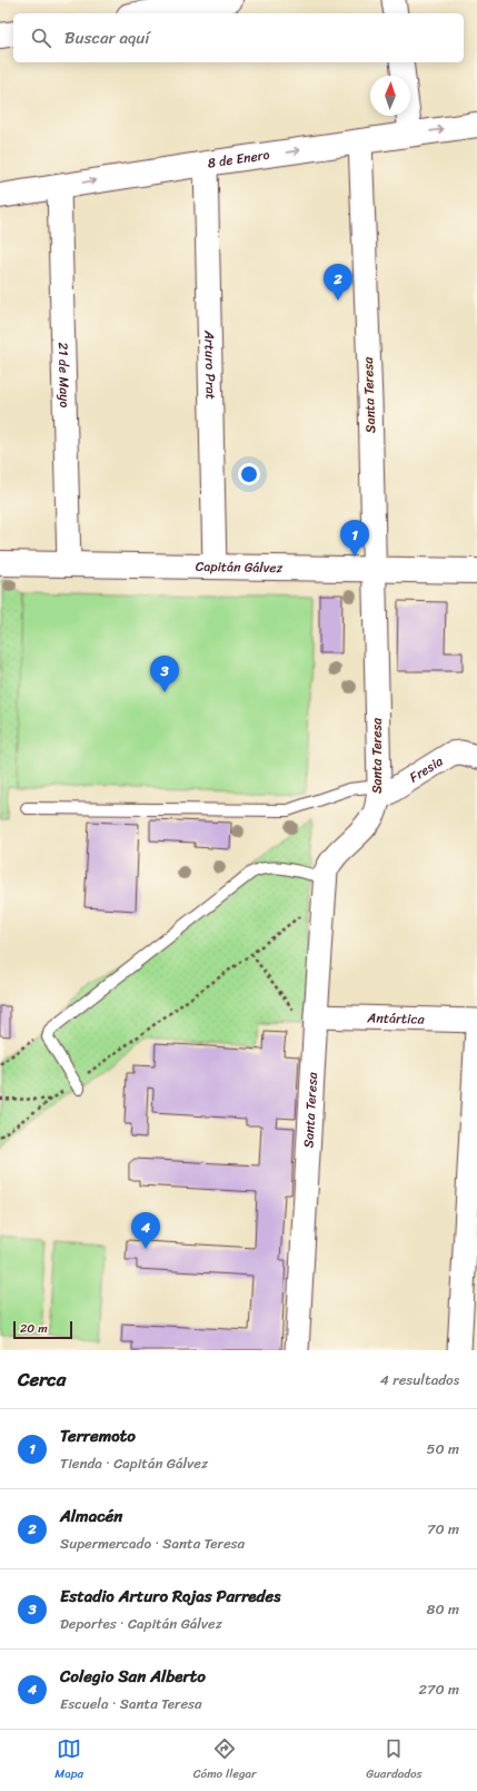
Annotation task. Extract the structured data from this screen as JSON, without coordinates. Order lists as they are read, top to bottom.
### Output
{
  "streets": {
    "street": [
      "8 de Enero",
      "Arturo Prat",
      "21 de Mayo",
      "Santa Teresa",
      "Capitán Gálvez",
      "Fresia",
      "Antártica"
    ]
  },
  "crossings": [
    ["8 de Enero", "Arturo Prat"],
    ["8 de Enero", "21 de Mayo"],
    ["8 de Enero", "Santa Teresa"],
    ["Arturo Prat", "Capitán Gálvez"],
    ["21 de Mayo", "Capitán Gálvez"],
    ["Santa Teresa", "Capitán Gálvez"],
    ["Santa Teresa", "Fresia"],
    ["Santa Teresa", "Antártica"]
  ],
  "one_way": ["8 de Enero"],
  "scale_bar": "20 m",
  "north": "top",
  "page": {
    "search": "Buscar aquí",
    "pins": [
      "2",
      "1",
      "3",
      "4"
    ],
    "scale": "20 m",
    "heading": ["Cerca", "4 resultados"],
    "list": [
      {
        "mark": "1",
        "name": "Terremoto",
        "note": "Tienda · Capitán Gálvez",
        "value": "50 m"
      },
      {
        "mark": "2",
        "name": "Almacén",
        "note": "Supermercado · Santa Teresa",
        "value": "70 m"
      },
      {
        "mark": "3",
        "name": "Estadio Arturo Rojas Parredes",
        "note": "Deportes · Capitán Gálvez",
        "value": "80 m"
      },
      {
        "mark": "4",
        "name": "Colegio San Alberto",
        "note": "Escuela · Santa Teresa",
        "value": "270 m"
      }
    ],
    "nav": ["Mapa", "Cómo llegar", "Guardados"]
  }
}
